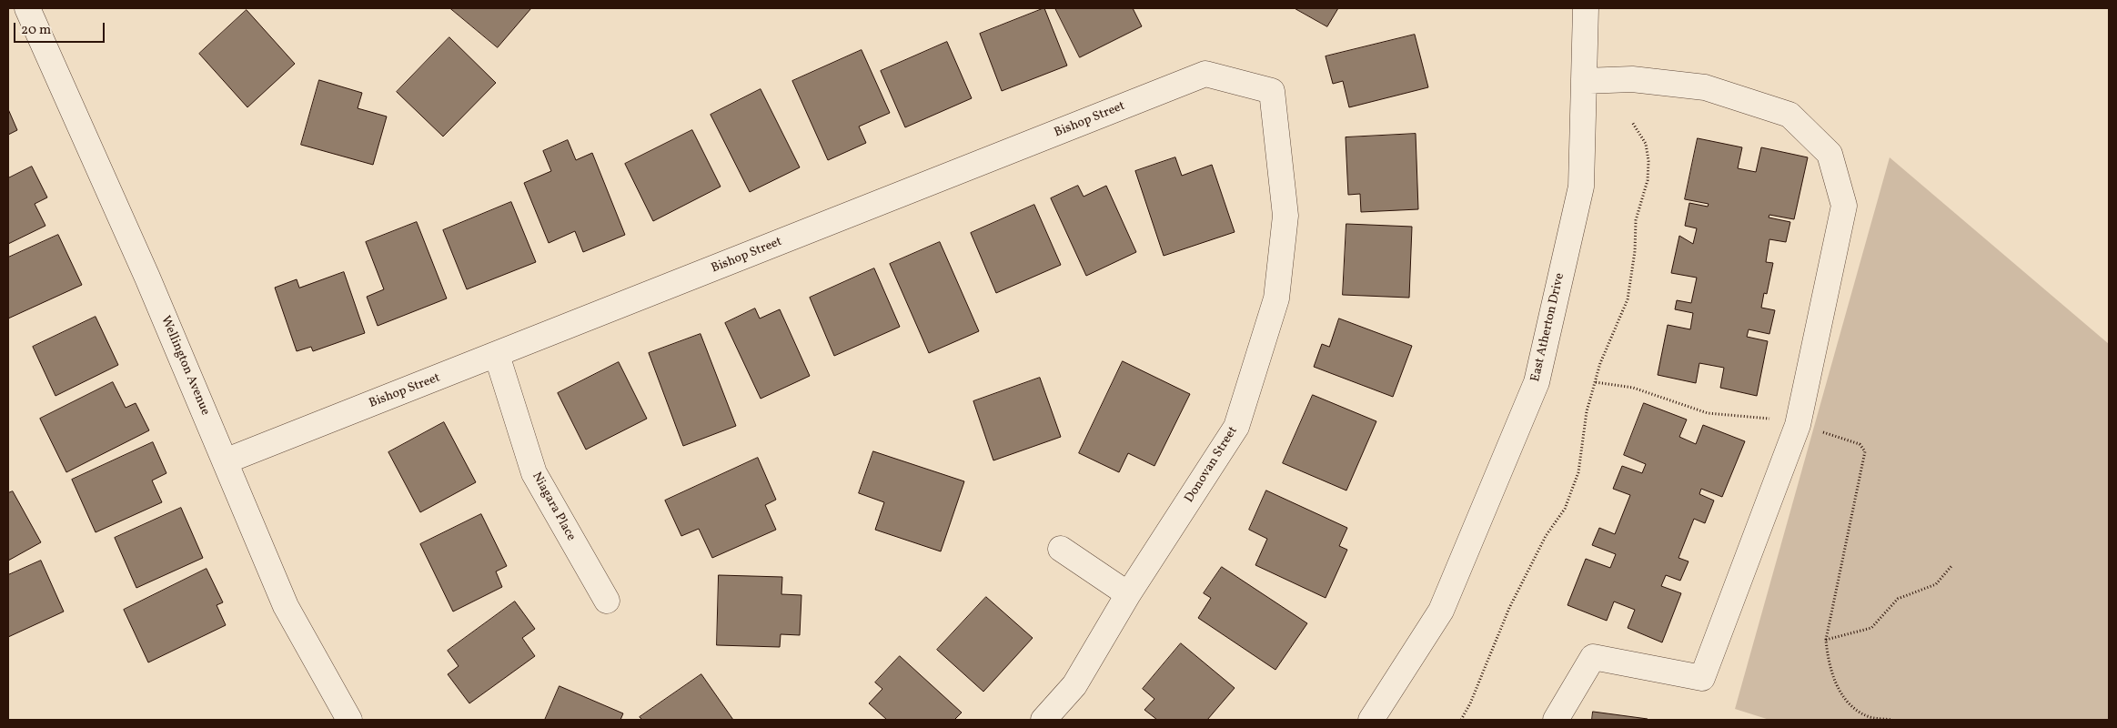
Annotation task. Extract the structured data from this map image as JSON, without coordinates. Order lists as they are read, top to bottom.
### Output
{
  "streets": {
    "street": [
      "Bishop Street",
      "East Atherton Drive",
      "Wellington Avenue",
      "Donovan Street",
      "Niagara Place"
    ]
  },
  "crossings": [
    ["Bishop Street", "Wellington Avenue"],
    ["Bishop Street", "Donovan Street"],
    ["Bishop Street", "Niagara Place"]
  ],
  "scale_bar": "20 m"
}
